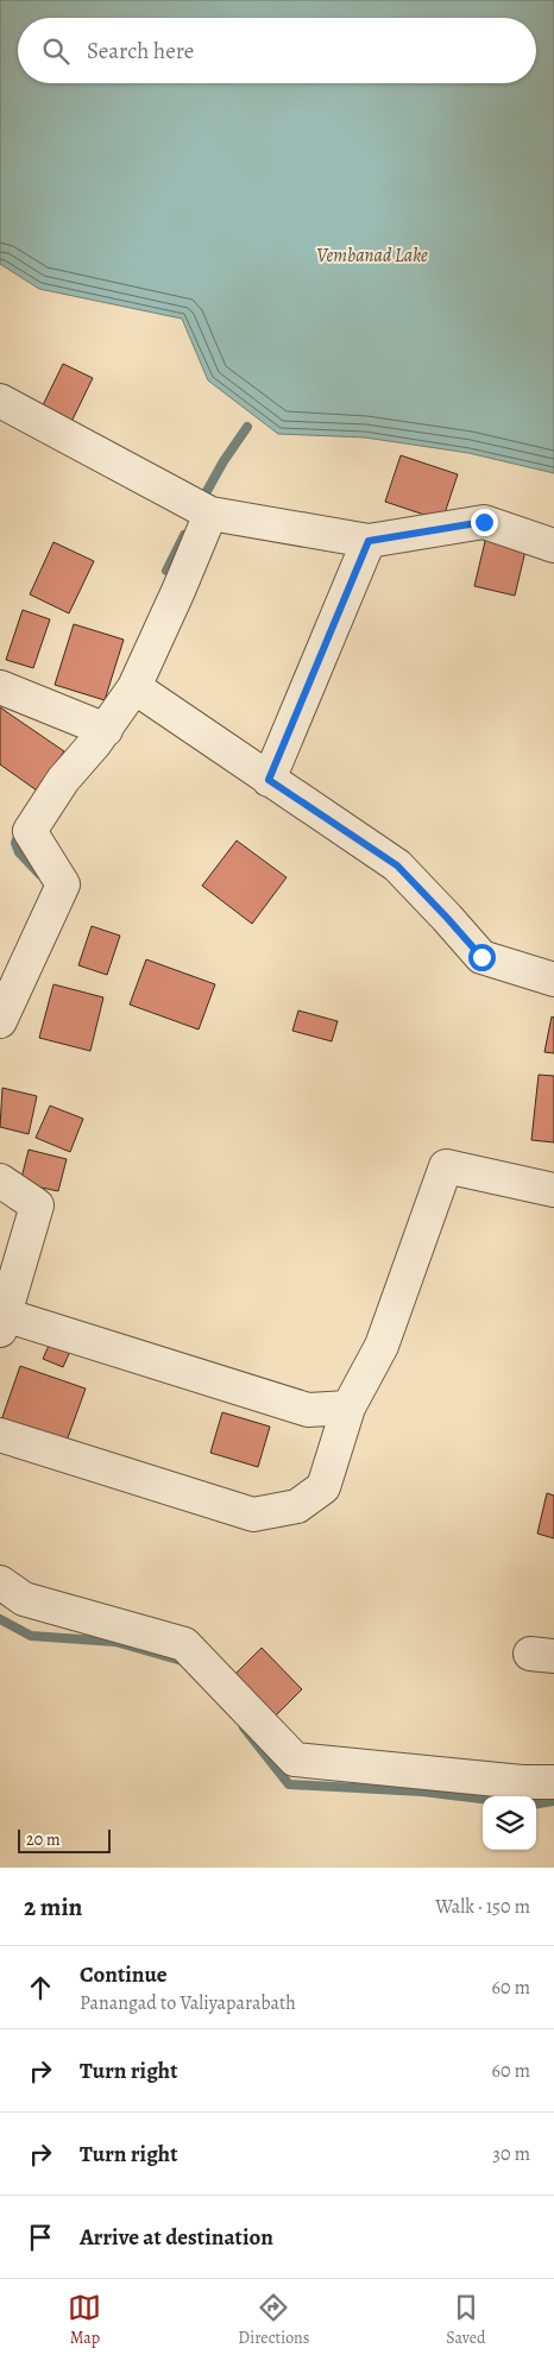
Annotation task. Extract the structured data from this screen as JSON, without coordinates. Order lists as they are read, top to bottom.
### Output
{
  "water": ["Vembanad Lake"],
  "scale_bar": "20 m",
  "page": {
    "search": "Search here",
    "scale": "20 m",
    "heading": ["2 min", "Walk · 150 m"],
    "list": [
      ["Continue", "Panangad to Valiyaparabath", "60 m"],
      ["Turn right", "60 m"],
      ["Turn right", "30 m"],
      "Arrive at destination"
    ],
    "nav": ["Map", "Directions", "Saved"]
  }
}
